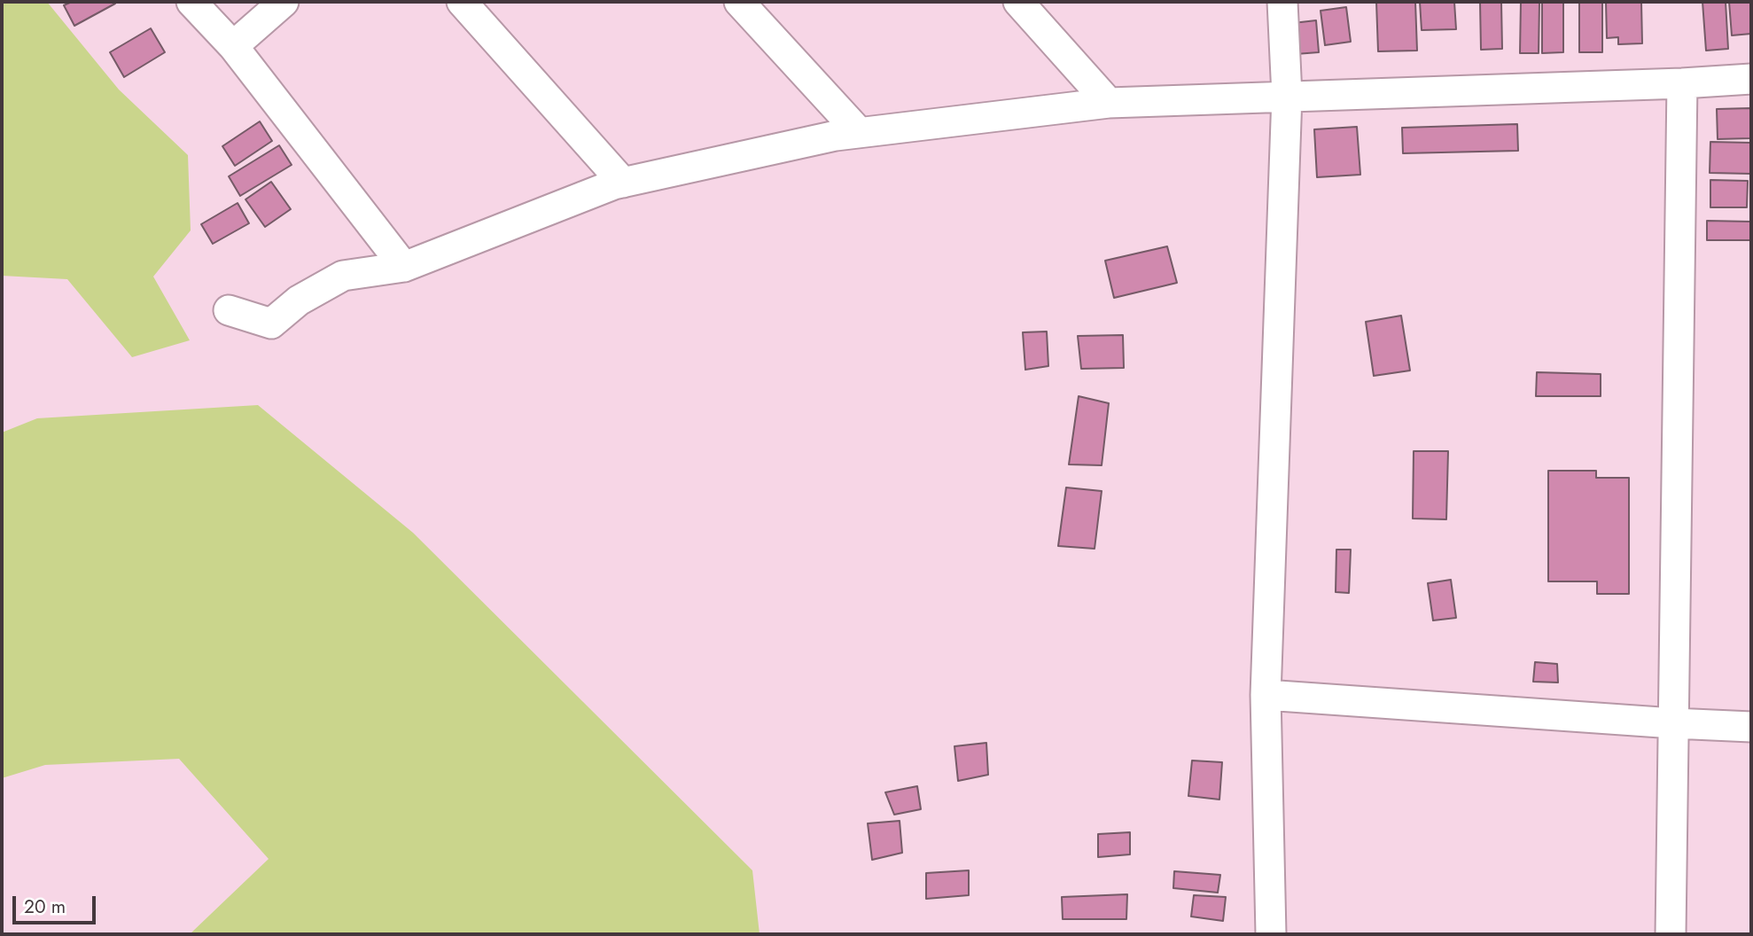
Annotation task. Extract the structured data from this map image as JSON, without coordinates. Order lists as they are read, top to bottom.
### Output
{
  "scale_bar": "20 m"
}
